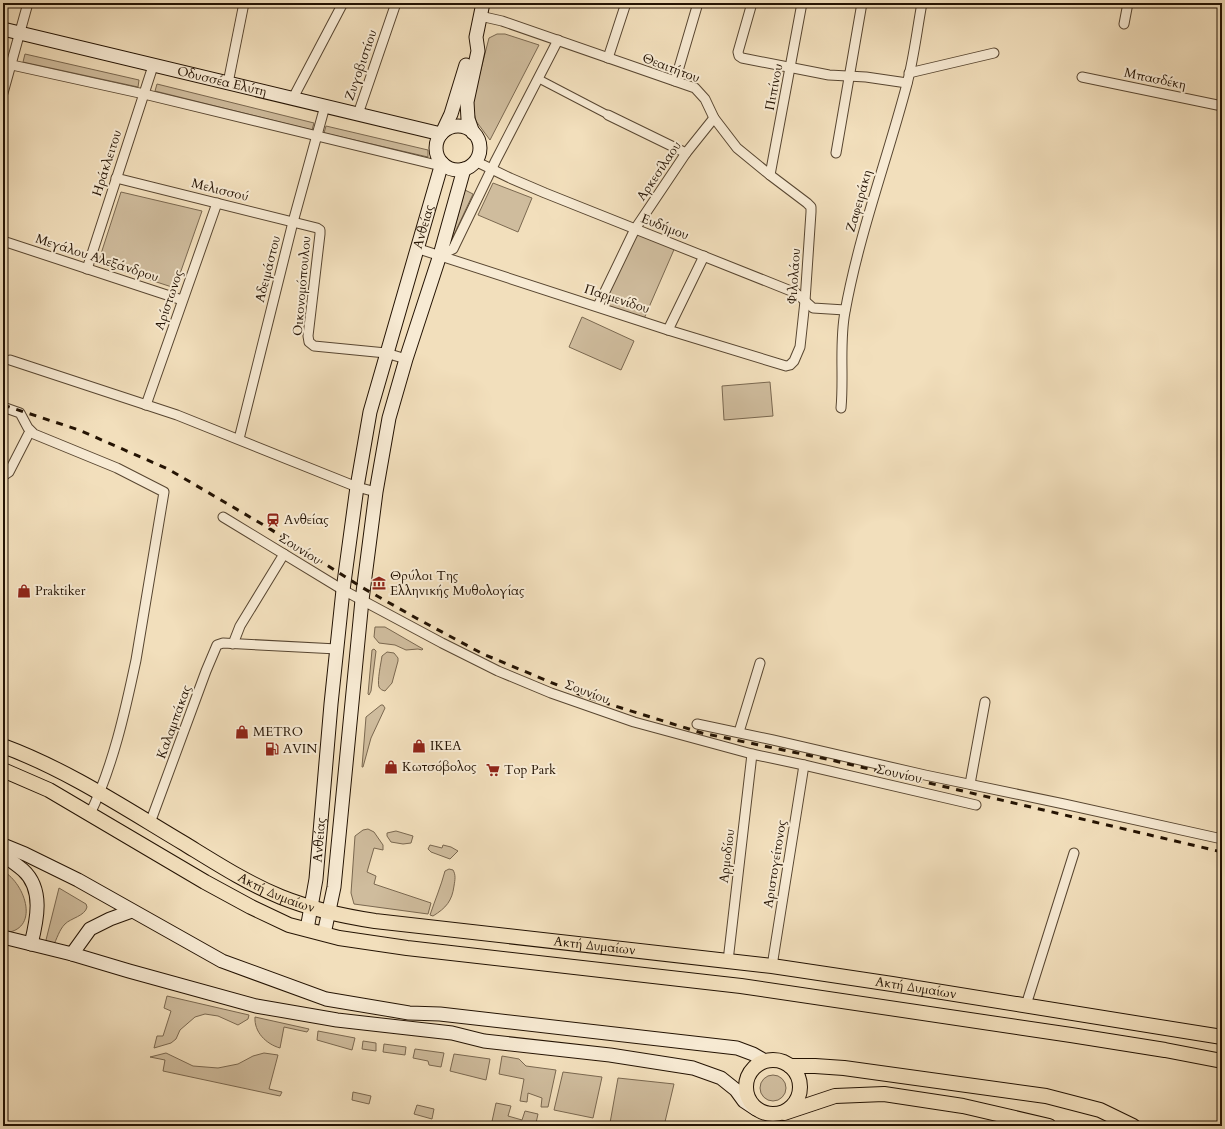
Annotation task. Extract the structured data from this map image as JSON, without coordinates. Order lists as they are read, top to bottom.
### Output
{
  "streets": {
    "main road": ["Οδυσσέα Ελύτη", "Ανθείας", "Ακτή Δυμαίων"],
    "street": [
      "Ζυγοβιστίου",
      "Θεαιτήτου",
      "Μπασδέκη",
      "Πιπίνου",
      "Ηράκλειτου",
      "Αρκεσίλαου",
      "Μελισσού",
      "Ζαφειράκη",
      "Ευδήμου",
      "Μεγάλου Αλεξάνδρου",
      "Αδειμάστου",
      "Φιλολάου",
      "Οικονομόπουλου",
      "Παρμενίδου",
      "Αρίστωνος",
      "Σουνίου",
      "Καλαμπάκας",
      "Αρμοδίου",
      "Αριστογείτονος"
    ]
  },
  "crossings": [
    ["Ζυγοβιστίου", "Οδυσσέα Ελύτη"],
    ["Θεαιτήτου", "Πιπίνου"],
    ["Θεαιτήτου", "Αρκεσίλαου"],
    ["Θεαιτήτου", "Ανθείας"],
    ["Θεαιτήτου", "Φιλολάου"],
    ["Οδυσσέα Ελύτη", "Ηράκλειτου"],
    ["Οδυσσέα Ελύτη", "Ανθείας"],
    ["Οδυσσέα Ελύτη", "Ευδήμου"],
    ["Οδυσσέα Ελύτη", "Αδειμάστου"],
    ["Ηράκλειτου", "Μελισσού"],
    ["Ηράκλειτου", "Μεγάλου Αλεξάνδρου"],
    ["Αρκεσίλαου", "Ευδήμου"],
    ["Αρκεσίλαου", "Παρμενίδου"],
    ["Μελισσού", "Αδειμάστου"],
    ["Μελισσού", "Οικονομόπουλου"],
    ["Μελισσού", "Αρίστωνος"],
    ["Ζαφειράκη", "Ευδήμου"],
    ["Ανθείας", "Ευδήμου"],
    ["Ανθείας", "Οικονομόπουλου"],
    ["Ανθείας", "Παρμενίδου"],
    ["Ανθείας", "Σουνίου"],
    ["Ανθείας", "Καλαμπάκας"],
    ["Ανθείας", "Ακτή Δυμαίων"],
    ["Ευδήμου", "Φιλολάου"],
    ["Μεγάλου Αλεξάνδρου", "Αρίστωνος"],
    ["Φιλολάου", "Παρμενίδου"],
    ["Σουνίου", "Αρμοδίου"],
    ["Σουνίου", "Αριστογείτονος"],
    ["Καλαμπάκας", "Ακτή Δυμαίων"],
    ["Αρμοδίου", "Ακτή Δυμαίων"],
    ["Αριστογείτονος", "Ακτή Δυμαίων"]
  ],
  "places": {
    "station": ["Ανθείας"],
    "museum": ["Θρύλοι Της Ελληνικής Μυθολογίας"],
    "shop": [
      "Praktiker",
      "METRO",
      "IKEA",
      "Κωτσόβολος"
    ],
    "fuel station": ["AVIN"],
    "supermarket": ["Top Park"]
  }
}
